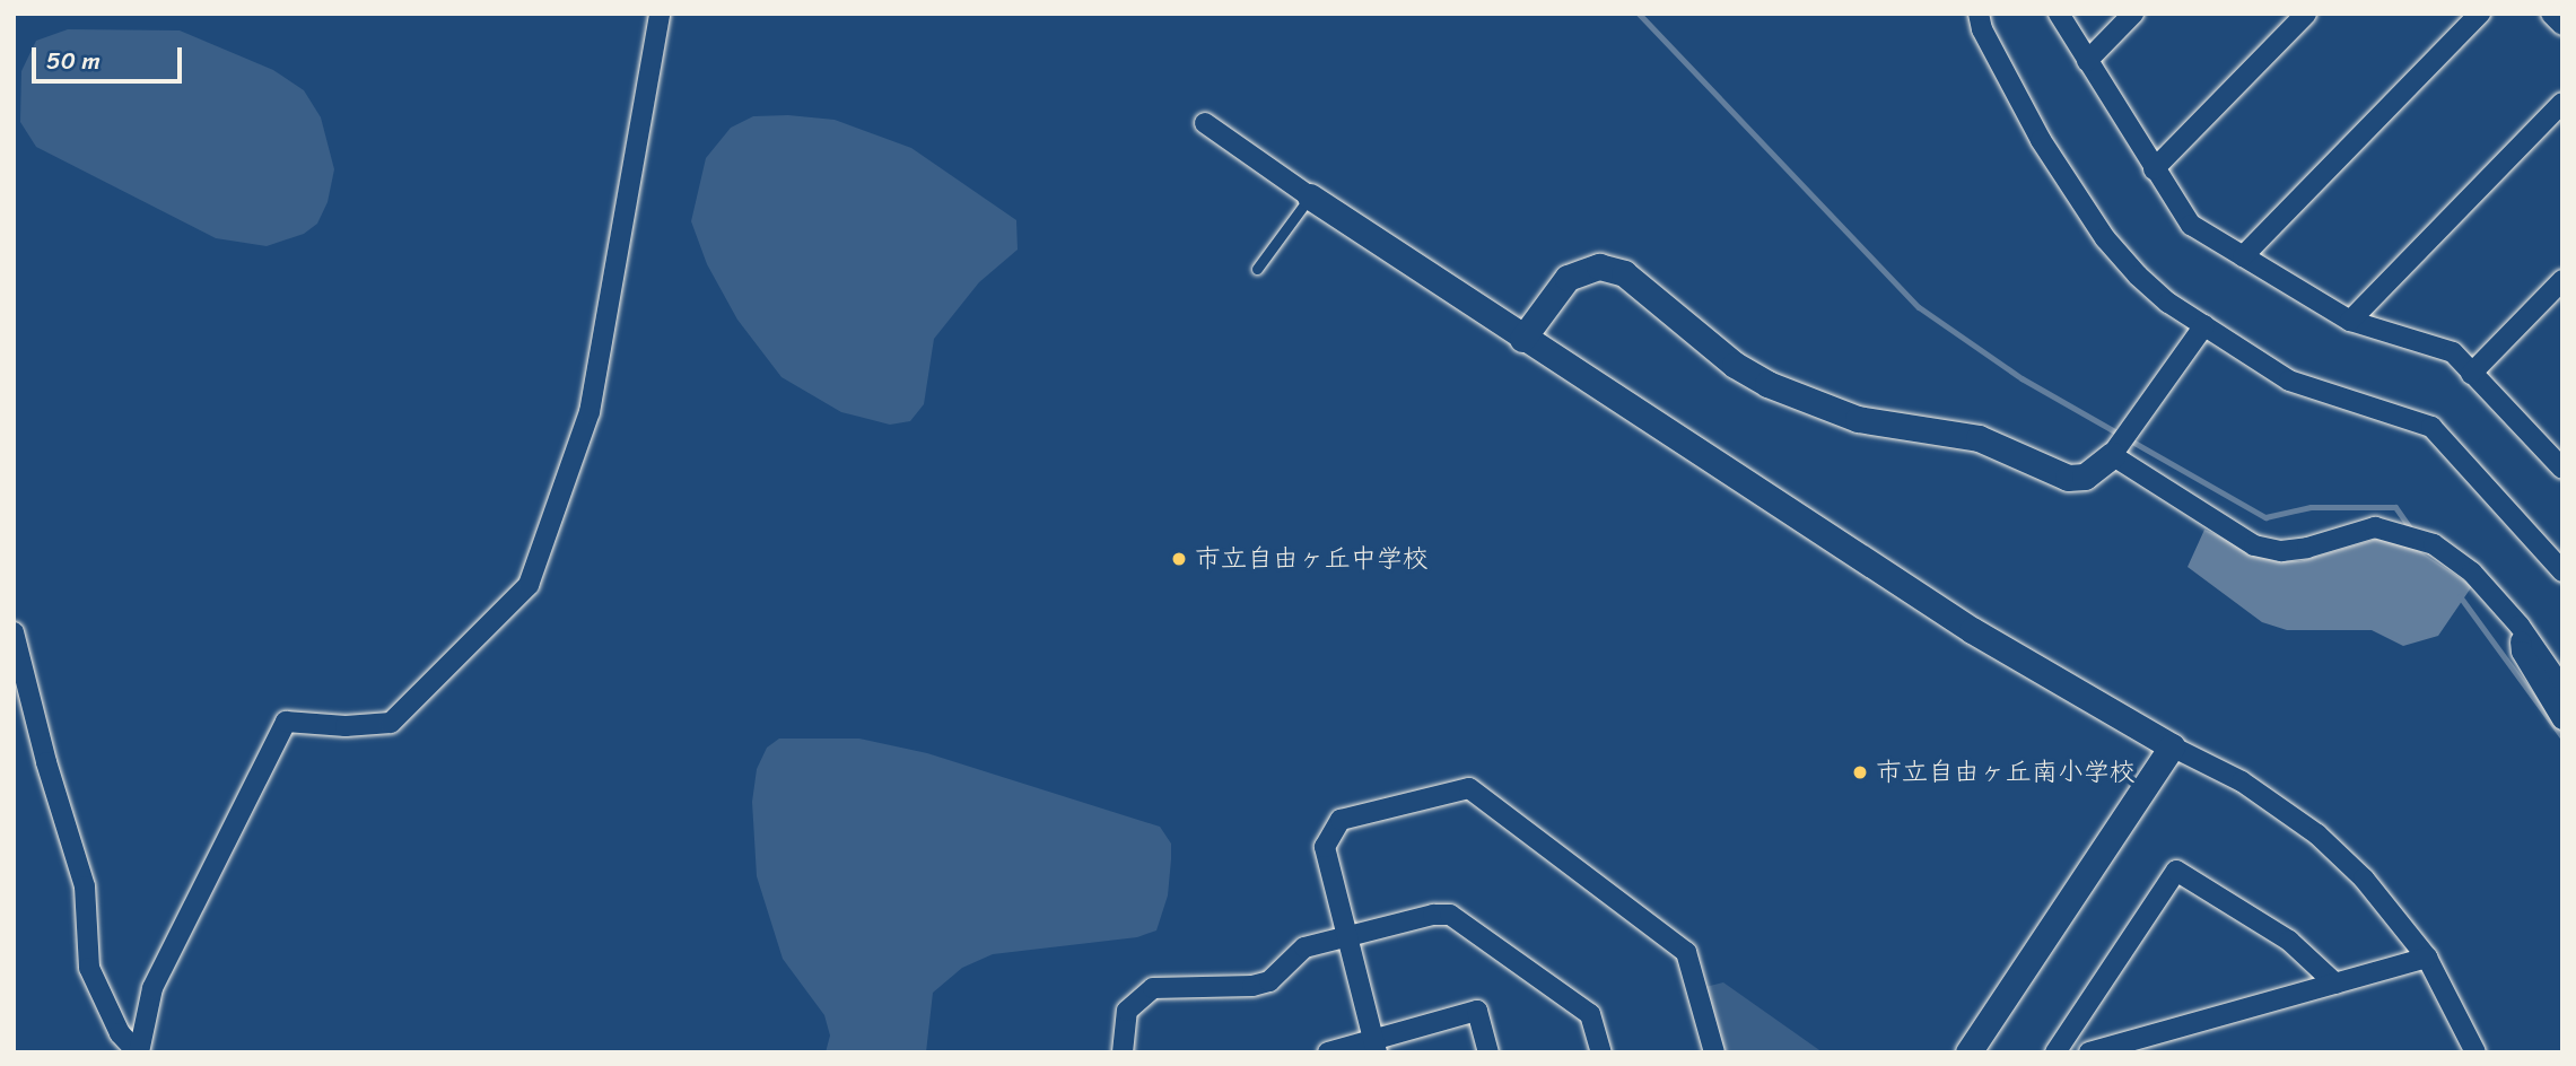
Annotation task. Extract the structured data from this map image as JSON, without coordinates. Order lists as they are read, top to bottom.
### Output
{
  "places": ["市立自由ヶ丘中学校", "市立自由ヶ丘南小学校"],
  "scale_bar": "50 m"
}
